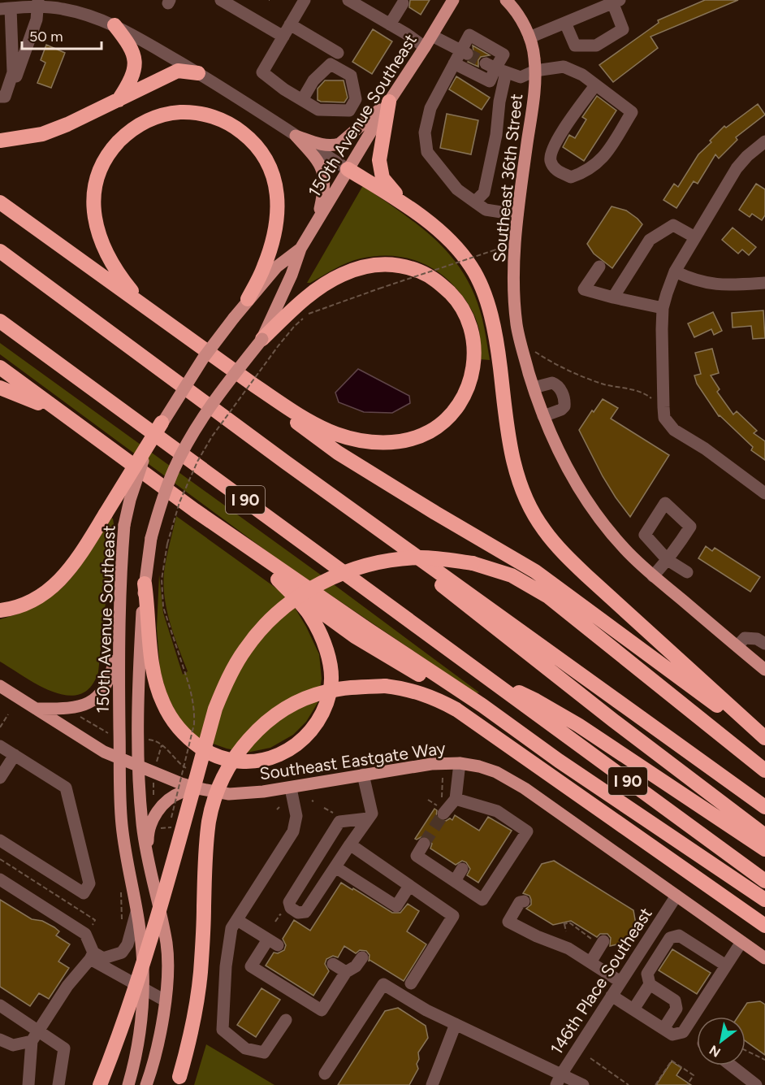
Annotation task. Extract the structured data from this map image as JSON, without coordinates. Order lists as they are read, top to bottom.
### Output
{
  "streets": {
    "highway": ["I 90"],
    "main road": ["150th Avenue Southeast", "Southeast 36th Street", "Southeast Eastgate Way"],
    "street": ["146th Place Southeast"]
  },
  "crossings": [
    ["150th Avenue Southeast", "Southeast Eastgate Way"],
    ["Southeast Eastgate Way", "146th Place Southeast"]
  ],
  "scale_bar": "50 m",
  "north": "bottom left"
}
